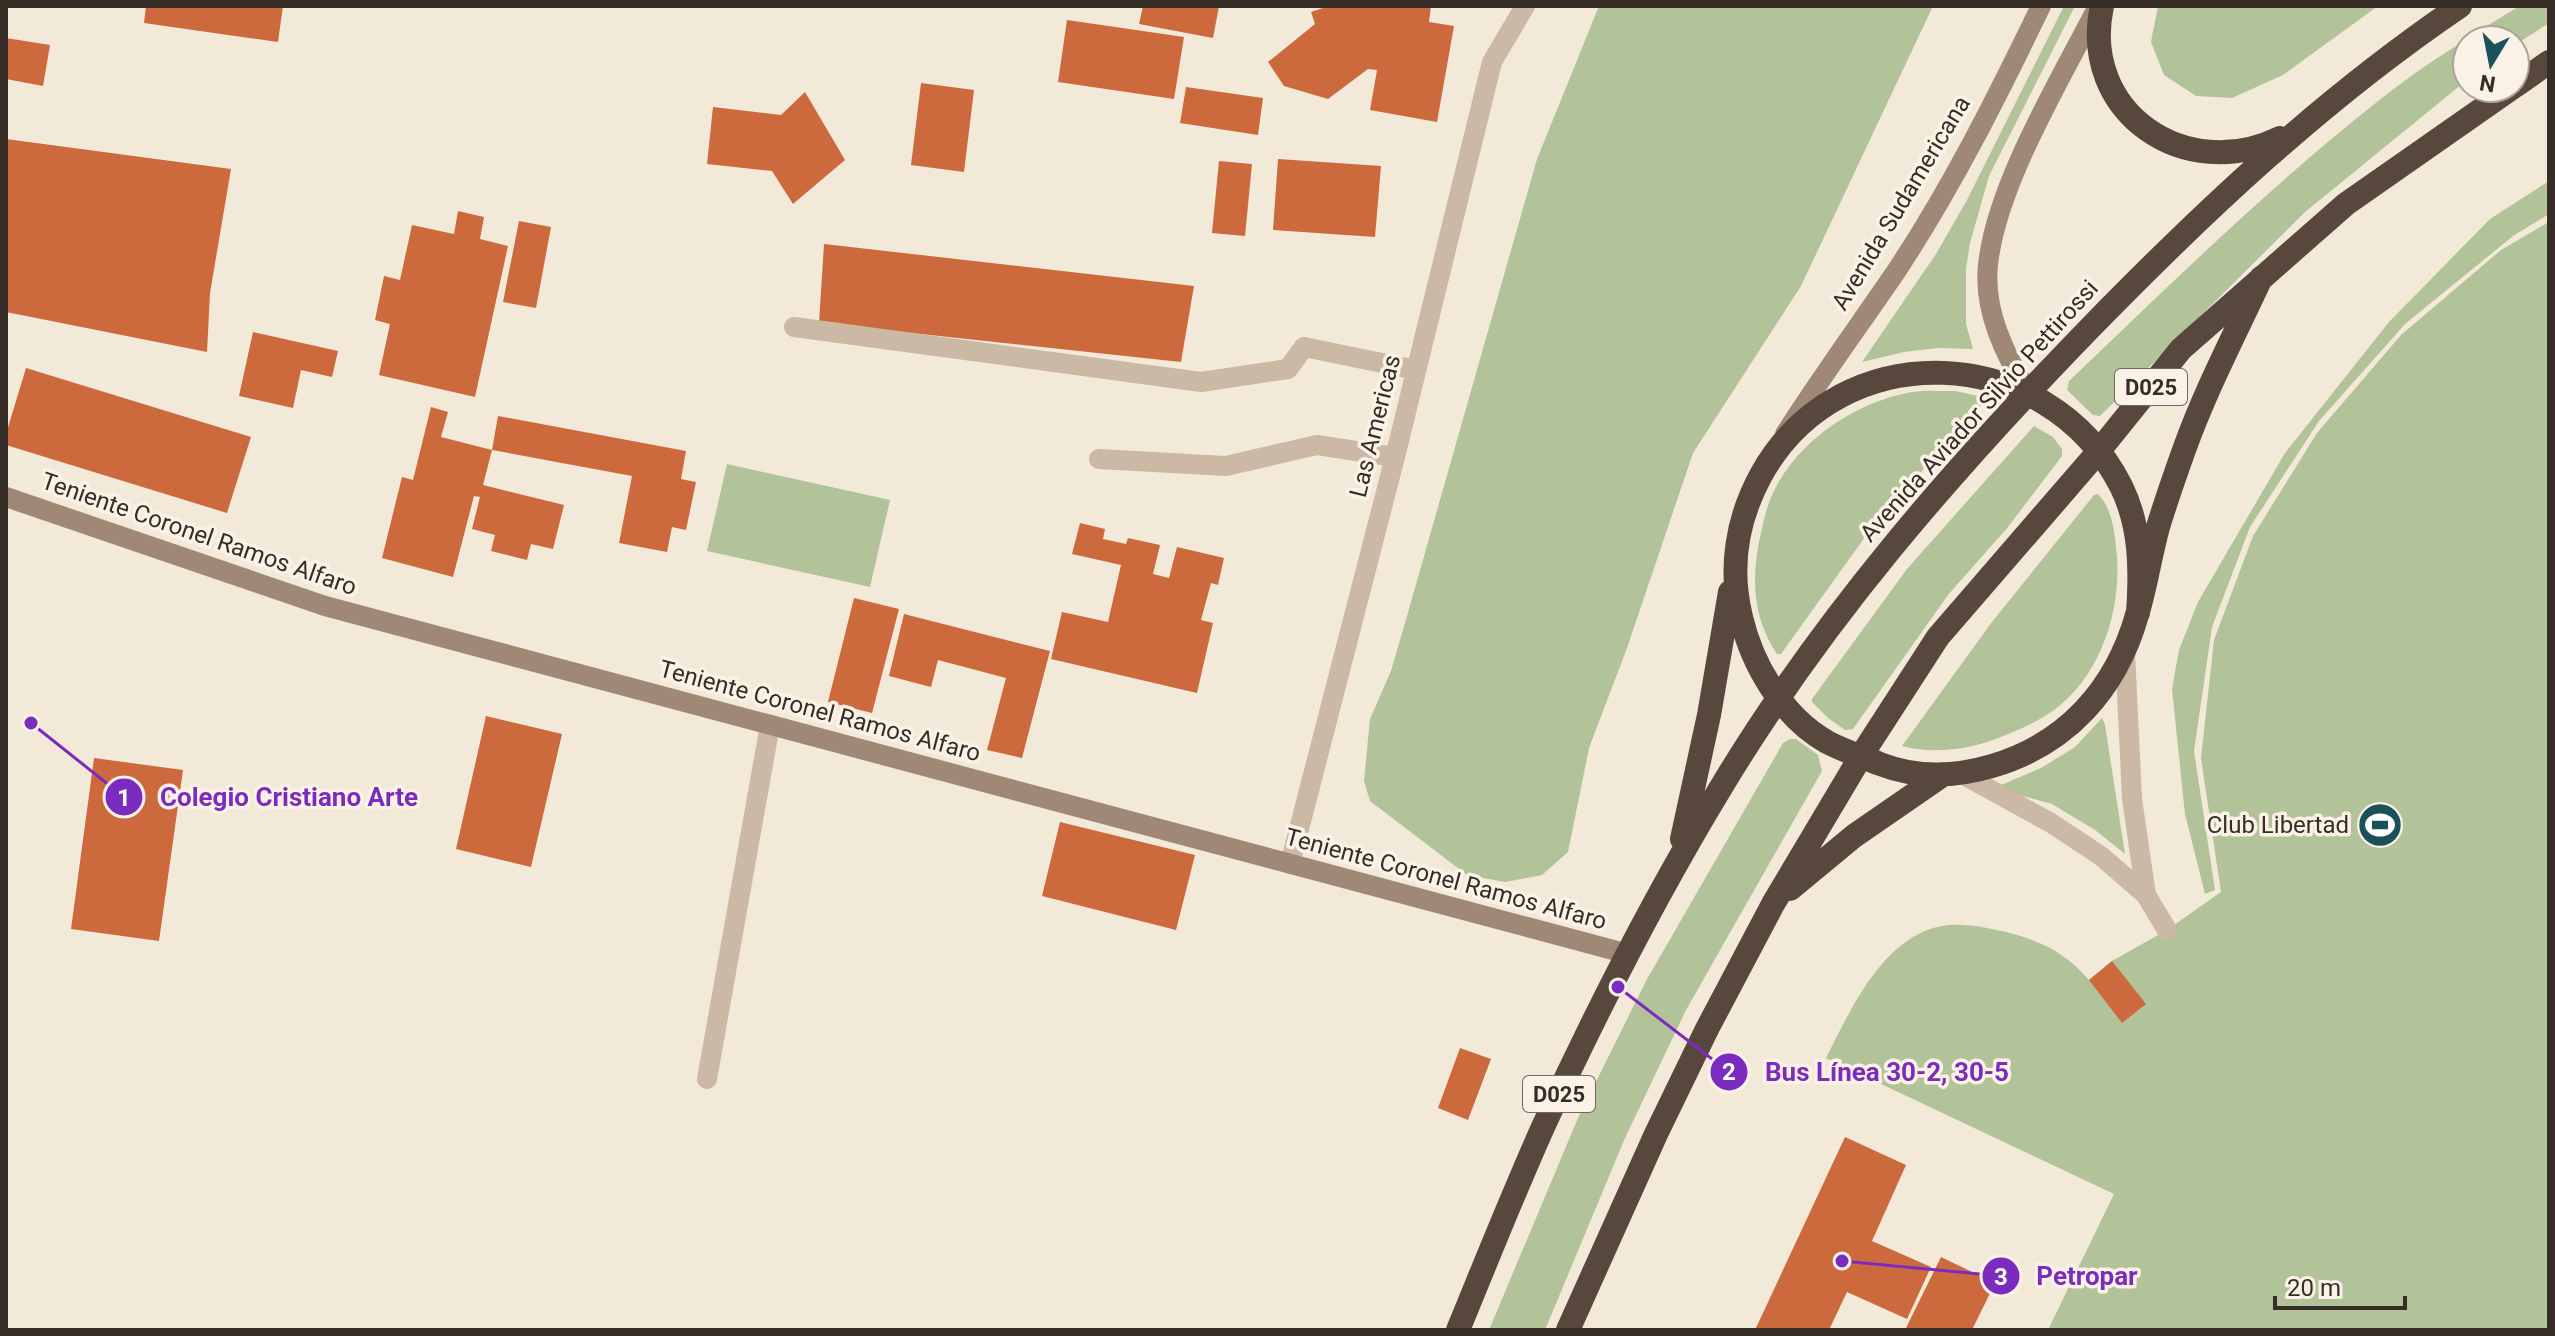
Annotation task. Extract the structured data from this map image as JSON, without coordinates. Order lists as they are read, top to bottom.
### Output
{
  "streets": {
    "highway": ["D025", "Avenida Aviador Silvio Pettirossi"],
    "street": ["Avenida Sudamericana", "Las Americas", "Teniente Coronel Ramos Alfaro"]
  },
  "crossings": [
    ["Avenida Aviador Silvio Pettirossi", "Teniente Coronel Ramos Alfaro"],
    ["Las Americas", "Teniente Coronel Ramos Alfaro"]
  ],
  "places": {
    "other": ["Colegio Cristiano Arte", "Bus Línea 30-2, 30-5", "Petropar"],
    "sports": ["Club Libertad"]
  },
  "scale_bar": "20 m",
  "north": "bottom"
}
